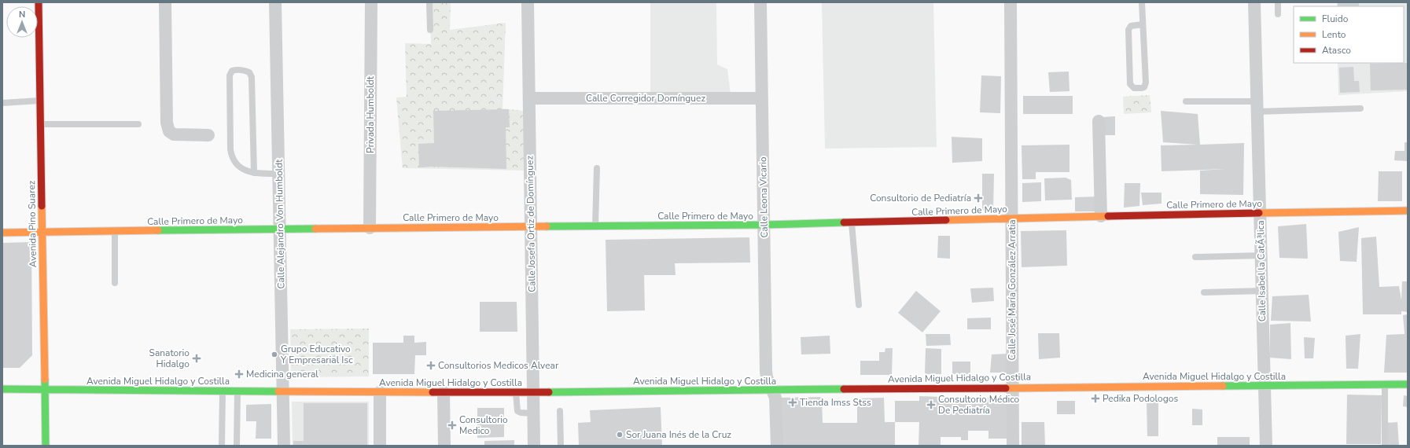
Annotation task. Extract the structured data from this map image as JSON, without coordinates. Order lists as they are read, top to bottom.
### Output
{
  "streets": {
    "main road": ["Calle Primero de Mayo", "Avenida Pino Suarez", "Avenida Miguel Hidalgo y Costilla"],
    "street": [
      "Calle Corregidor Domínguez",
      "Privada Humboldt",
      "Calle Leona Vicario",
      "Calle Alejandro Von Humboldt",
      "Calle Josefa Ortiz de Domínguez",
      "Calle Isabel la CatÃ³lica",
      "Calle José María González Arratia"
    ]
  },
  "crossings": [
    ["Calle Corregidor Domínguez", "Calle Leona Vicario"],
    ["Calle Corregidor Domínguez", "Calle Josefa Ortiz de Domínguez"],
    ["Privada Humboldt", "Calle Primero de Mayo"],
    ["Calle Leona Vicario", "Calle Primero de Mayo"],
    ["Calle Leona Vicario", "Avenida Miguel Hidalgo y Costilla"],
    ["Calle Primero de Mayo", "Avenida Pino Suarez"],
    ["Calle Primero de Mayo", "Calle Alejandro Von Humboldt"],
    ["Calle Primero de Mayo", "Calle Josefa Ortiz de Domínguez"],
    ["Calle Primero de Mayo", "Calle Isabel la CatÃ³lica"],
    ["Calle Primero de Mayo", "Calle José María González Arratia"],
    ["Avenida Pino Suarez", "Avenida Miguel Hidalgo y Costilla"],
    ["Calle Alejandro Von Humboldt", "Avenida Miguel Hidalgo y Costilla"],
    ["Calle Josefa Ortiz de Domínguez", "Avenida Miguel Hidalgo y Costilla"],
    ["Calle Isabel la CatÃ³lica", "Avenida Miguel Hidalgo y Costilla"],
    ["Calle José María González Arratia", "Avenida Miguel Hidalgo y Costilla"]
  ],
  "places": {
    "health": [
      "Consultorio de Pediatría",
      "Sanatorio Hidalgo",
      "Consultorios Medicos Alvear",
      "Medicina general",
      "Pedika Podologos",
      "Tienda Imss Stss",
      "Consultorio Médico De Pediatría",
      "Consultorio Medico"
    ],
    "other": ["Grupo Educativo Y Empresarial Isc", "Sor Juana Inés de la Cruz"]
  },
  "legend": ["Fluido", "Lento", "Atasco"],
  "north": "top"
}
